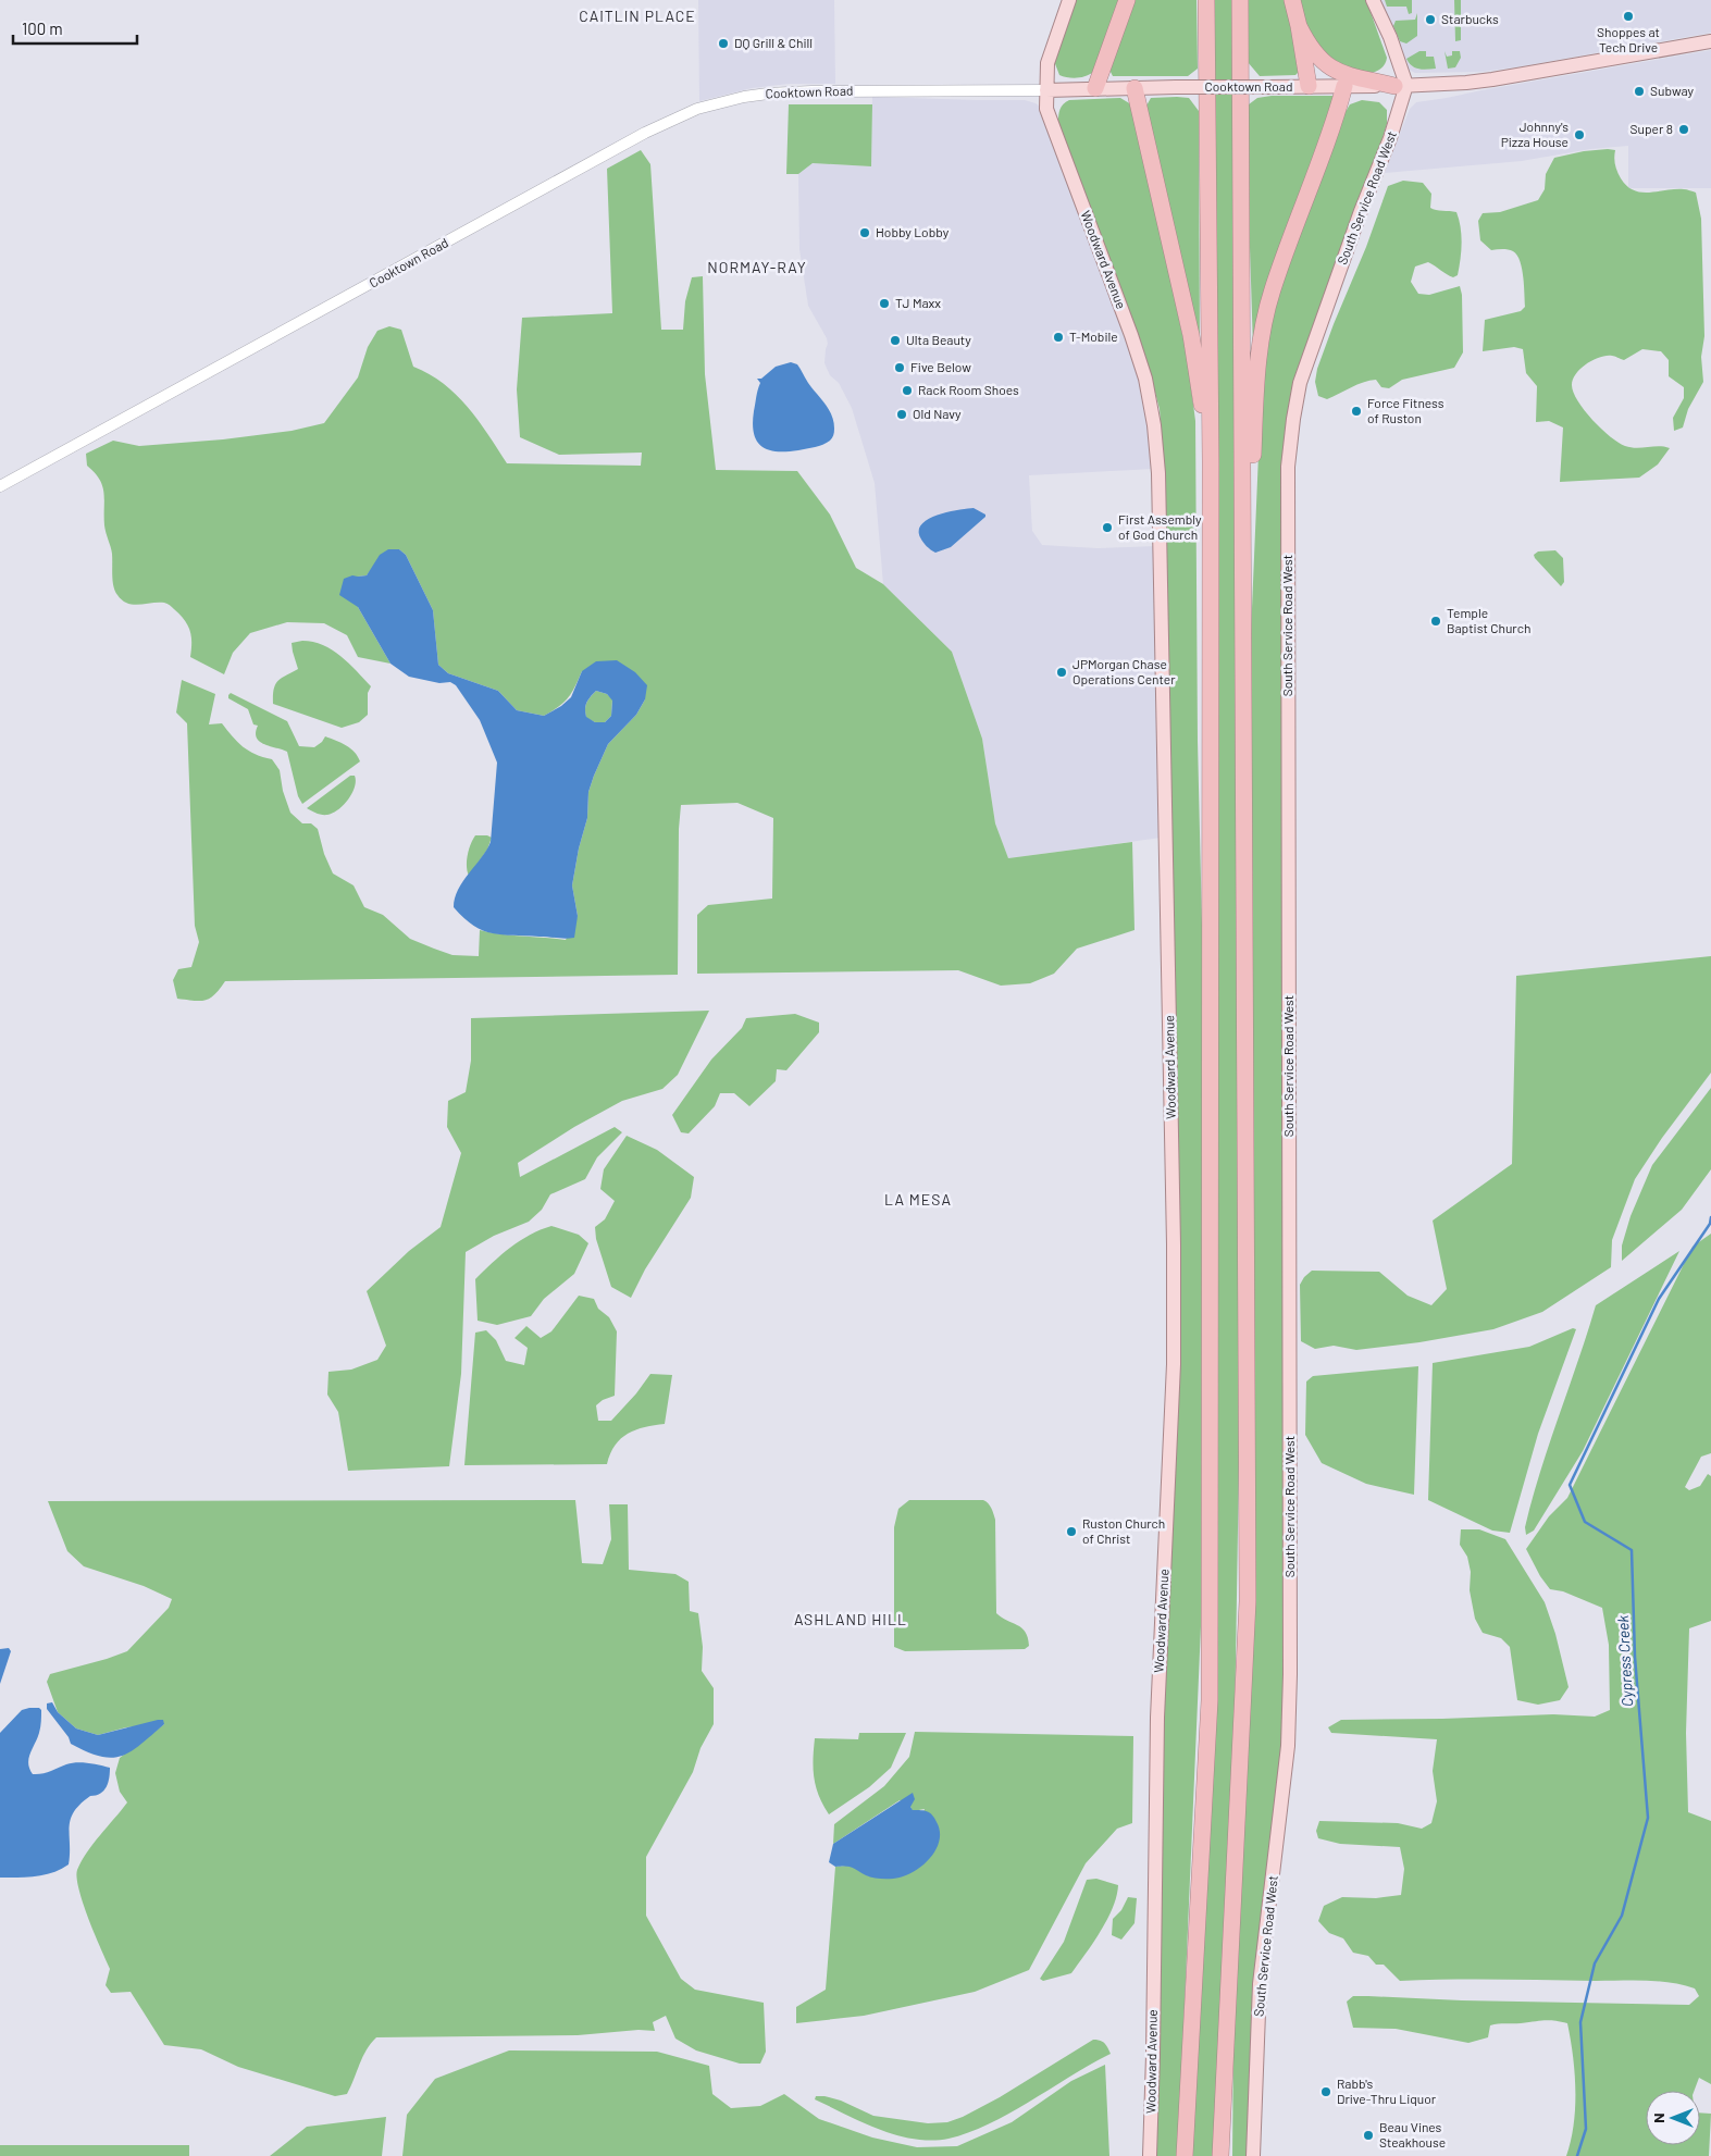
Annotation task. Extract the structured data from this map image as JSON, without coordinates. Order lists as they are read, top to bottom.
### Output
{
  "streets": {
    "main road": ["Cooktown Road", "South Service Road West", "Woodward Avenue"]
  },
  "crossings": [
    ["Cooktown Road", "South Service Road West"],
    ["Cooktown Road", "Woodward Avenue"]
  ],
  "districts": [
    "CAITLIN PLACE",
    "NORMAY-RAY",
    "LA MESA",
    "ASHLAND HILL"
  ],
  "water": ["Cypress Creek"],
  "places": [
    "Shoppes at Tech Drive",
    "Starbucks",
    "DQ Grill & Chill",
    "Subway",
    "Super 8",
    "Johnny's Pizza House",
    "Hobby Lobby",
    "TJ Maxx",
    "T-Mobile",
    "Ulta Beauty",
    "Five Below",
    "Rack Room Shoes",
    "Force Fitness of Ruston",
    "Old Navy",
    "First Assembly of God Church",
    "Temple Baptist Church",
    "JPMorgan Chase Operations Center",
    "Ruston Church of Christ",
    "Rabb's Drive-Thru Liquor",
    "Beau Vines Steakhouse"
  ],
  "scale_bar": "100 m",
  "north": "left"
}
